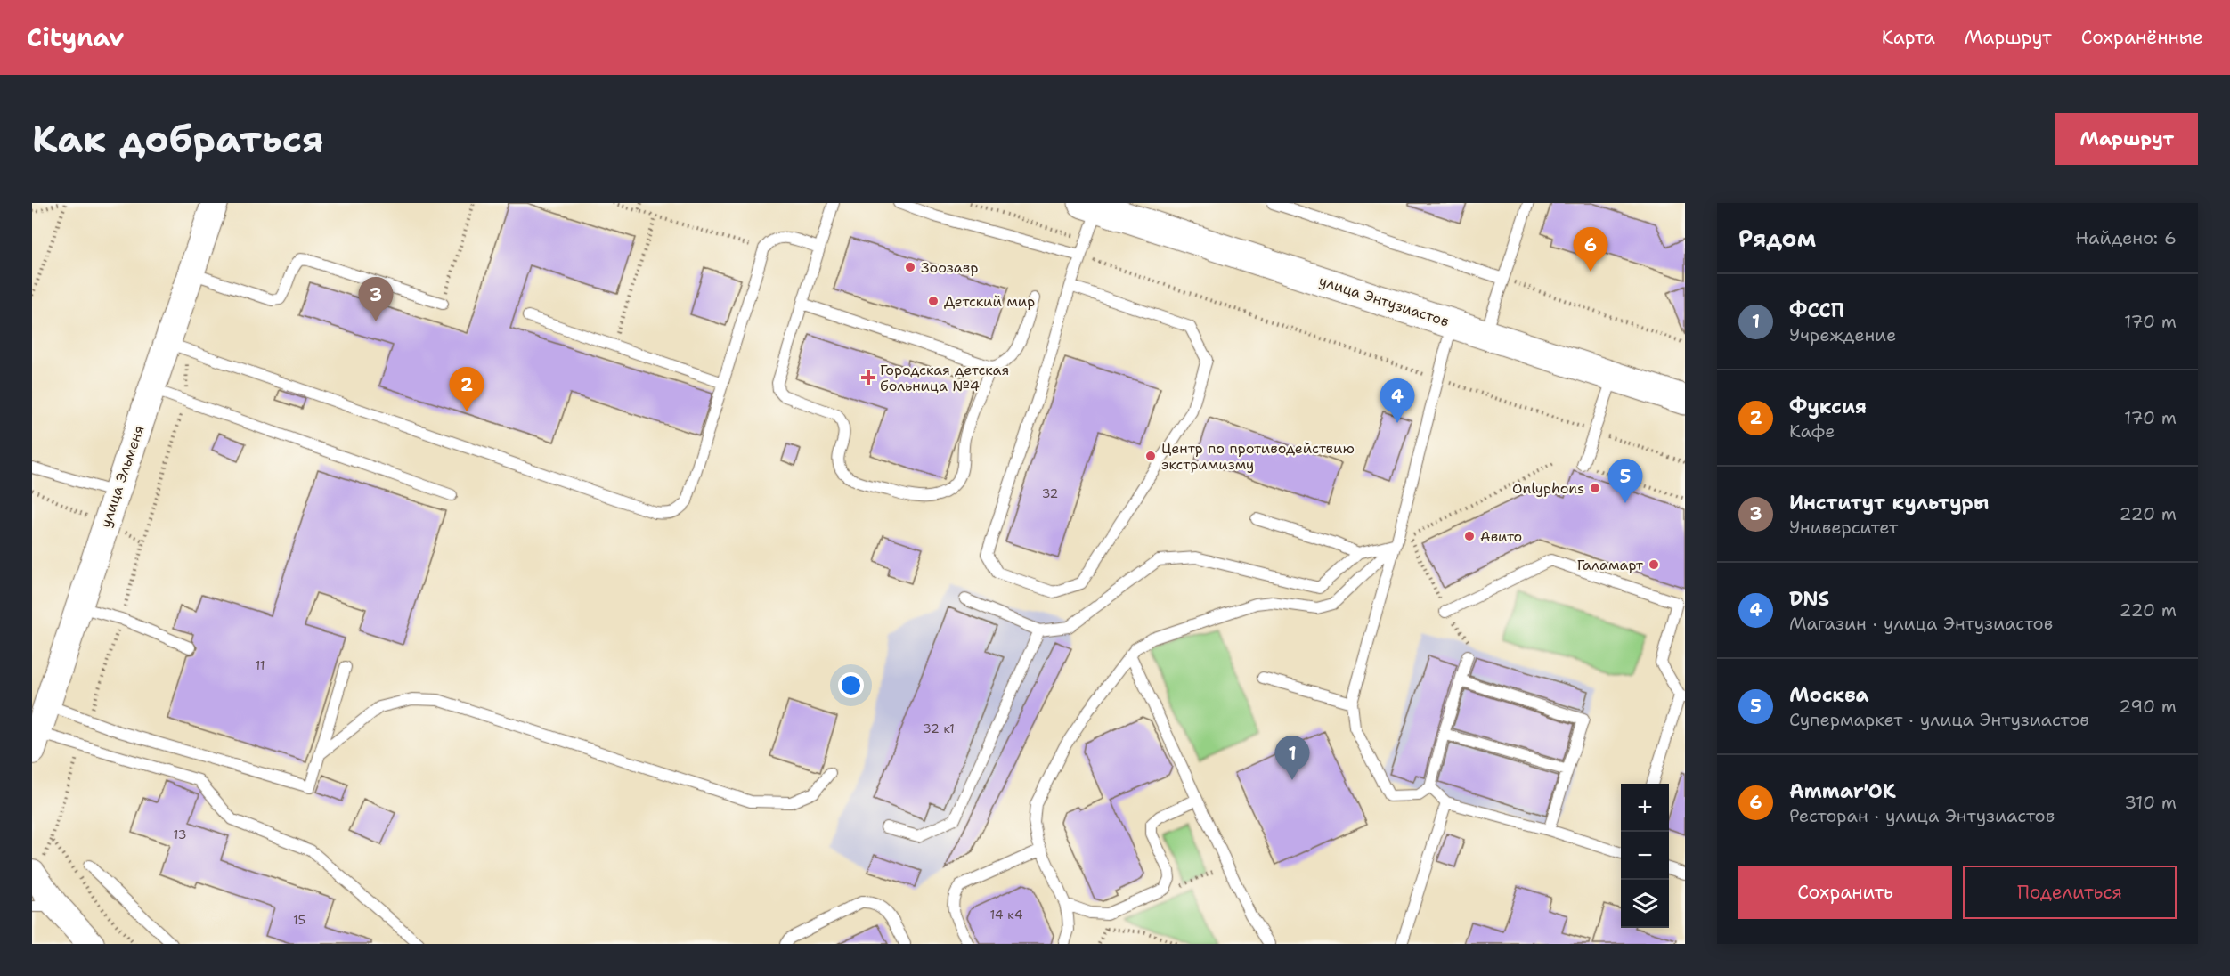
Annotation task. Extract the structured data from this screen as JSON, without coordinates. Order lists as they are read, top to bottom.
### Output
{
  "streets": {
    "main road": ["улица Энтузиастов"],
    "street": ["улица Эльменя"]
  },
  "places": {
    "other": [
      "Зоозавр",
      "Детский мир",
      "Центр по противодействию экстримизму",
      "Onlyphons",
      "Авито",
      "Галамарт"
    ],
    "health": ["Городская детская больница №4"]
  },
  "house_numbers": [
    "32",
    "11",
    "32 к1",
    "13",
    "14 к4",
    "15"
  ],
  "page": {
    "header": "Citynav",
    "nav": ["Карта", "Маршрут", "Сохранённые"],
    "buttons": [
      "Маршрут",
      ["Сохранить", "Поделиться"]
    ],
    "title": "Как добраться",
    "heading": ["Рядом", "Найдено: 6"],
    "pins": [
      "6",
      "3",
      "2",
      "4",
      "5",
      "1"
    ],
    "list": [
      {
        "mark": "1",
        "name": "ФССП",
        "note": "Учреждение",
        "value": "170 m"
      },
      {
        "mark": "2",
        "name": "Фуксия",
        "note": "Кафе",
        "value": "170 m"
      },
      {
        "mark": "3",
        "name": "Институт культуры",
        "note": "Университет",
        "value": "220 m"
      },
      {
        "mark": "4",
        "name": "DNS",
        "note": "Магазин · улица Энтузиастов",
        "value": "220 m"
      },
      {
        "mark": "5",
        "name": "Москва",
        "note": "Супермаркет · улица Энтузиастов",
        "value": "290 m"
      },
      {
        "mark": "6",
        "name": "Ammar'OK",
        "note": "Ресторан · улица Энтузиастов",
        "value": "310 m"
      }
    ],
    "map_buttons": ["+", "−"]
  }
}
